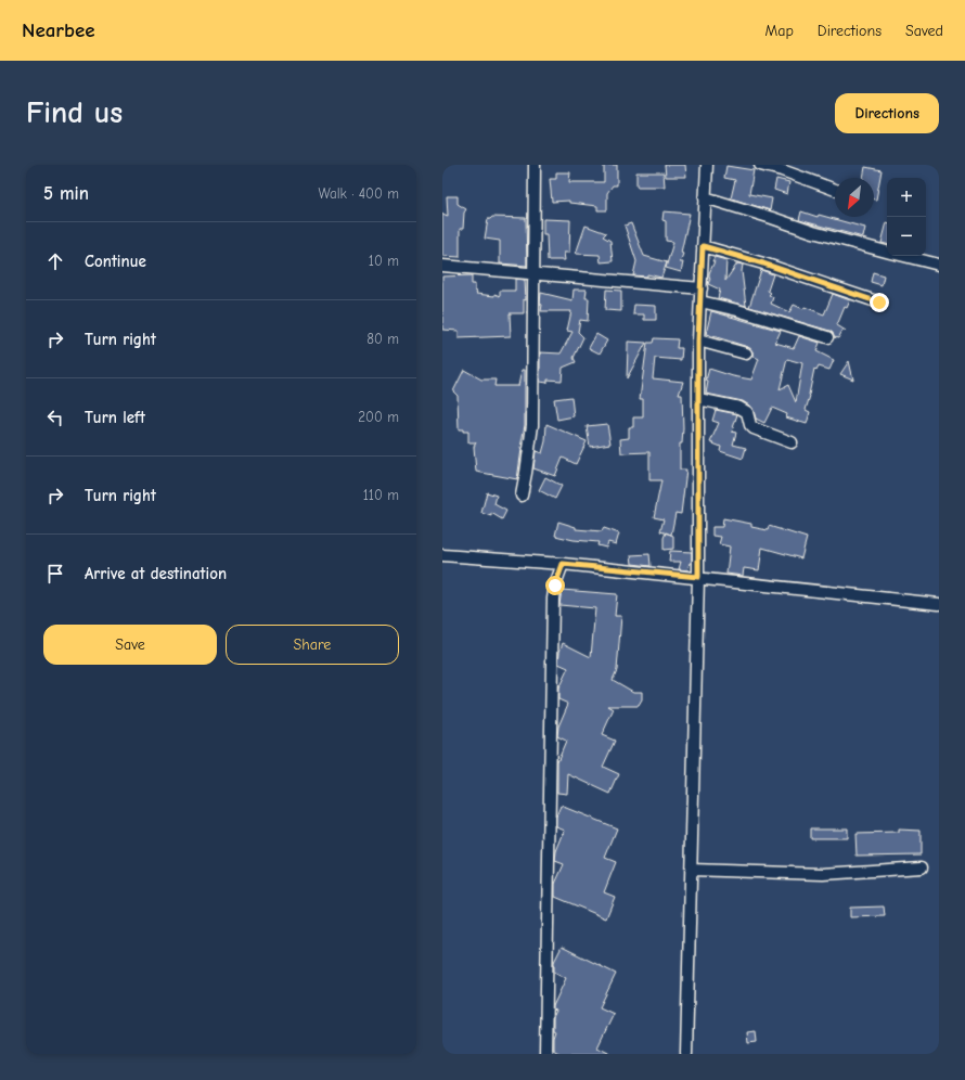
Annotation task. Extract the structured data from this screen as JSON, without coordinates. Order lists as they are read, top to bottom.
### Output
{
  "north": "bottom left",
  "page": {
    "header": "Nearbee",
    "nav": ["Map", "Directions", "Saved"],
    "buttons": [
      "Directions",
      ["Save", "Share"]
    ],
    "title": "Find us",
    "heading": ["5 min", "Walk · 400 m"],
    "map_buttons": ["+", "−"],
    "list": [
      ["Continue", "10 m"],
      ["Turn right", "80 m"],
      ["Turn left", "200 m"],
      ["Turn right", "110 m"],
      "Arrive at destination"
    ]
  }
}
